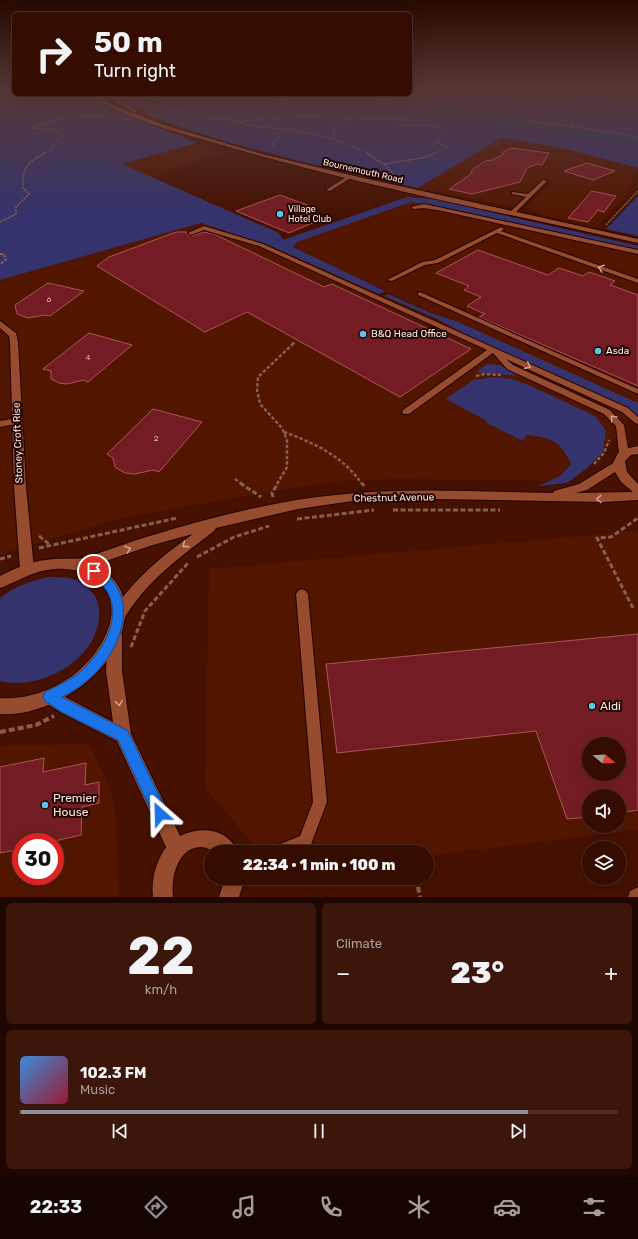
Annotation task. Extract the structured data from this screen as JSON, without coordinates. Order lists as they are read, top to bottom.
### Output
{
  "streets": {
    "street": ["Bournemouth Road", "Stoney Croft Rise", "Chestnut Avenue"]
  },
  "places": [
    "Village Hotel Club",
    "B&Q Head Office",
    "Asda",
    "Aldi",
    "Premier House"
  ],
  "house_numbers": ["6", "4", "2"],
  "north": "right",
  "page": {
    "turn": ["50 m", "Turn right"],
    "limit": "30",
    "trip": "22:34 · 1 min · 100 m",
    "tile": [
      ["22", "km/h"],
      "Climate"
    ],
    "heat": ["−", "23°", "+"],
    "song": ["102.3 FM", "Music"],
    "tabs": "22:33"
  }
}
